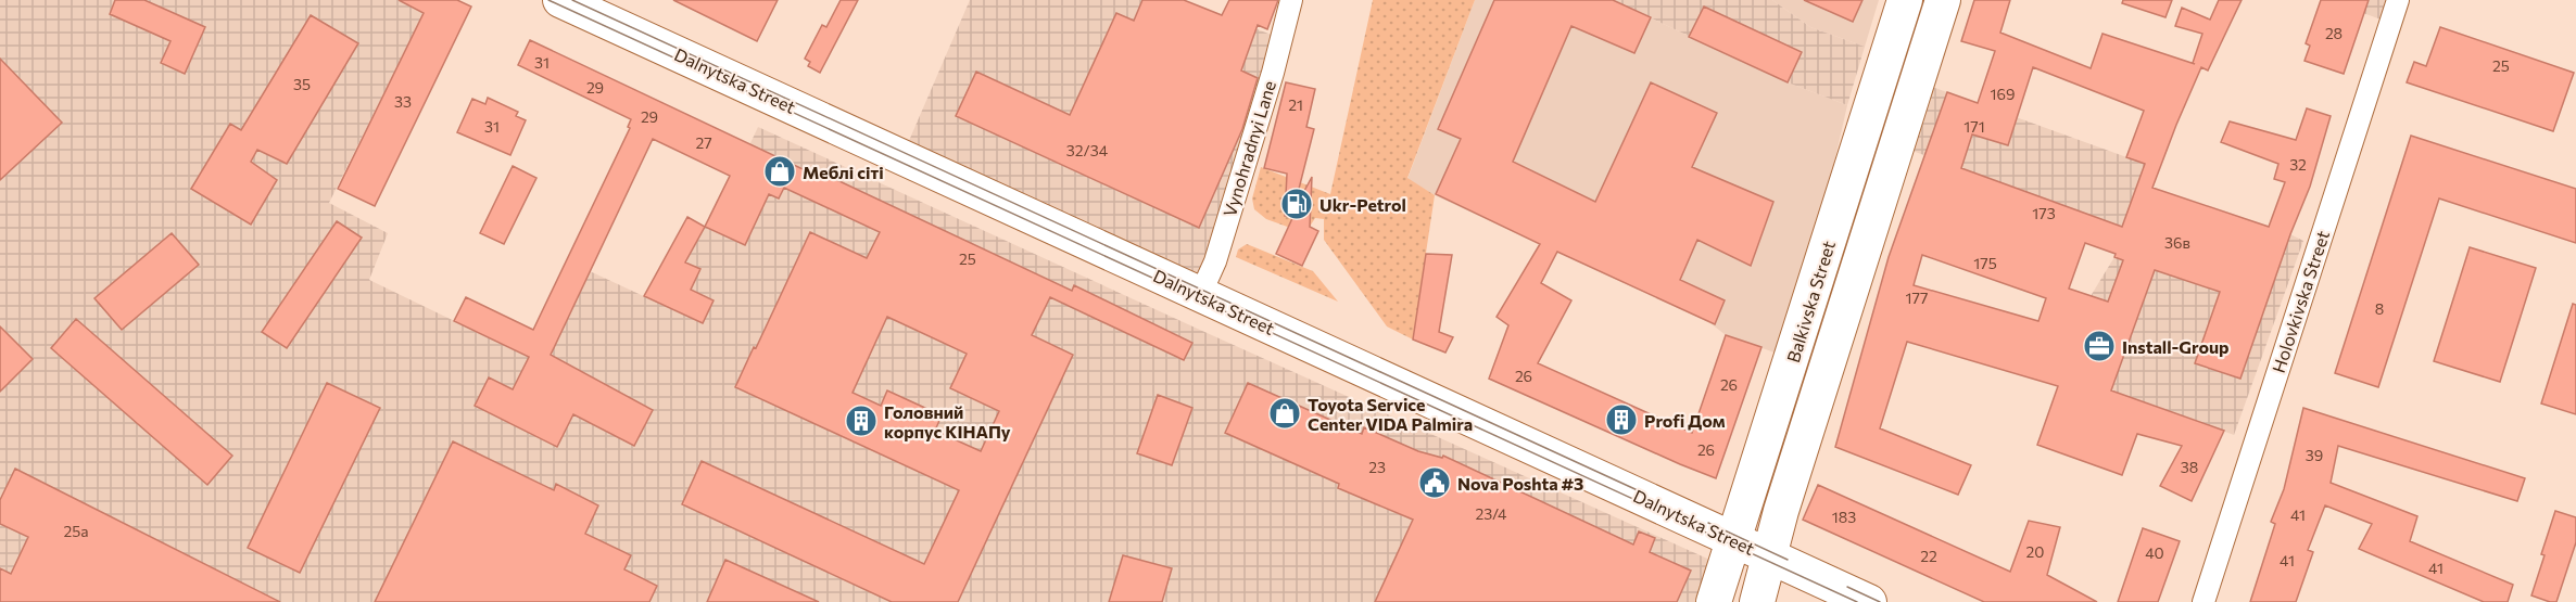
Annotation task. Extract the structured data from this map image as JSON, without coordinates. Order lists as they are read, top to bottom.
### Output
{
  "streets": {
    "main road": ["Dalnytska Street", "Balkivska Street"],
    "street": ["Vynohradnyi Lane", "Holovkivska Street"]
  },
  "crossings": [
    ["Dalnytska Street", "Vynohradnyi Lane"],
    ["Dalnytska Street", "Balkivska Street"]
  ],
  "places": {
    "shop": ["Меблі сіті", "Toyota Service Center VIDA Palmira"],
    "fuel station": ["Ukr-Petrol"],
    "office": ["Install-Group"],
    "building": ["Profi Дом", "Головний корпус КІНАПу"],
    "public building": ["Nova Poshta #3"]
  },
  "house_numbers": [
    "28",
    "31",
    "25",
    "35",
    "29",
    "169",
    "33",
    "21",
    "29",
    "31",
    "171",
    "27",
    "32/34",
    "32",
    "173",
    "36в",
    "25",
    "175",
    "177",
    "8",
    "26",
    "26",
    "26",
    "39",
    "23",
    "38",
    "23/4",
    "41",
    "183",
    "25а",
    "20",
    "40",
    "22",
    "41",
    "41"
  ]
}
